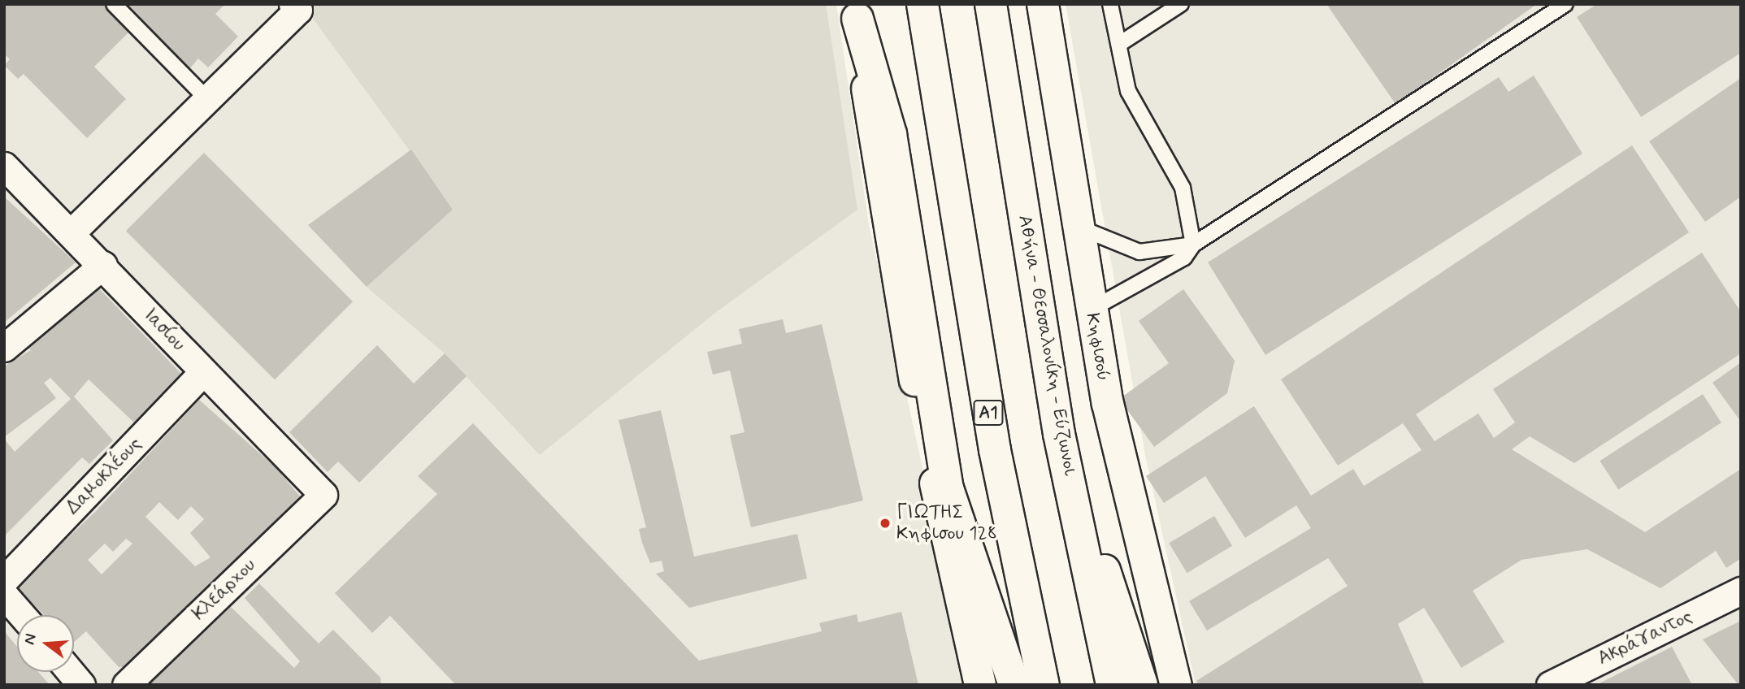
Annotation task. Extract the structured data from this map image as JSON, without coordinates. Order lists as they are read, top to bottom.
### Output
{
  "streets": {
    "main road": ["Αθήνα - Θεσσαλονίκη - Εύζωνοι", "Κηφισού", "Α1"],
    "street": [
      "Ιασίου",
      "Δαμοκλέους",
      "Κλεάρχου",
      "Ακράγαντος"
    ]
  },
  "crossings": [
    ["Ιασίου", "Δαμοκλέους"],
    ["Ιασίου", "Κλεάρχου"]
  ],
  "places": ["ΓΙΩΤΗΣ Κηφισου 128"],
  "north": "left"
}
